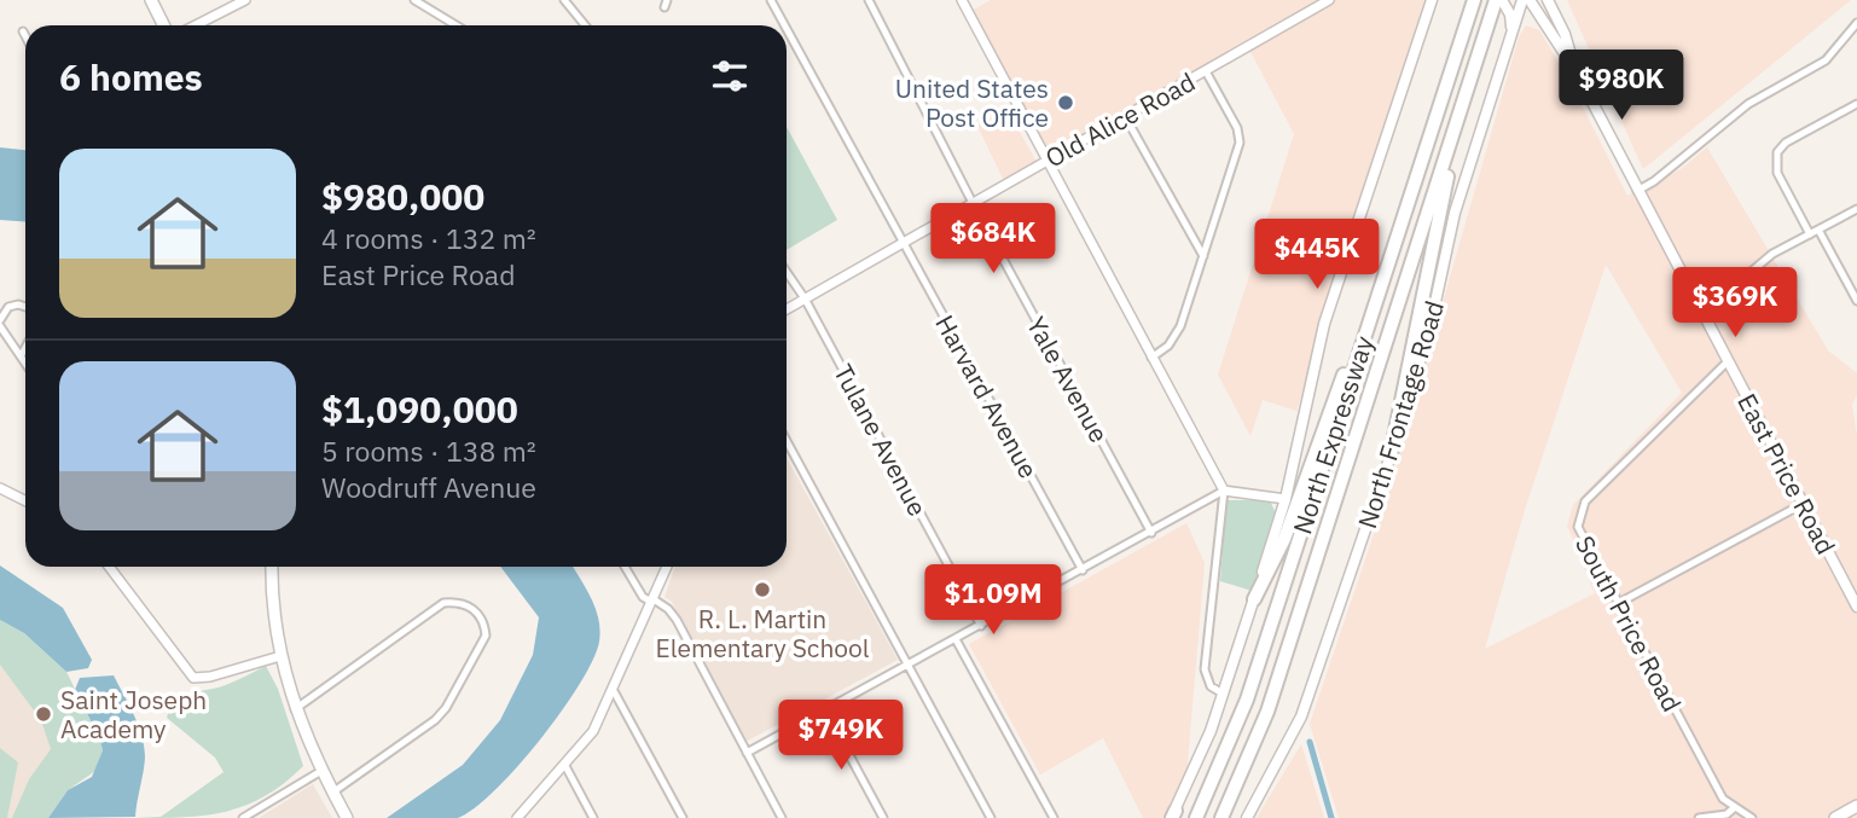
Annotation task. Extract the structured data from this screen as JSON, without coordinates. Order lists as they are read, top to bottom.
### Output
{
  "streets": {
    "highway": ["North Expressway"],
    "main road": ["North Frontage Road", "East Price Road"],
    "street": [
      "Old Alice Road",
      "Yale Avenue",
      "Harvard Avenue",
      "Tulane Avenue",
      "South Price Road"
    ]
  },
  "crossings": [
    ["Old Alice Road", "Yale Avenue"],
    ["Old Alice Road", "Harvard Avenue"],
    ["Old Alice Road", "Tulane Avenue"],
    ["East Price Road", "South Price Road"]
  ],
  "places": ["United States Post Office", "R. L. Martin Elementary School", "Saint Joseph Academy"],
  "page": {
    "heading": "6 homes",
    "price": [
      "$980K",
      "$684K",
      "$445K",
      "$369K",
      "$1.09M",
      "$749K"
    ],
    "list": [
      {
        "name": "$980,000",
        "note": "4 rooms · 132 m² · East Price Road"
      },
      {
        "name": "$1,090,000",
        "note": "5 rooms · 138 m² · Woodruff Avenue"
      }
    ]
  }
}
